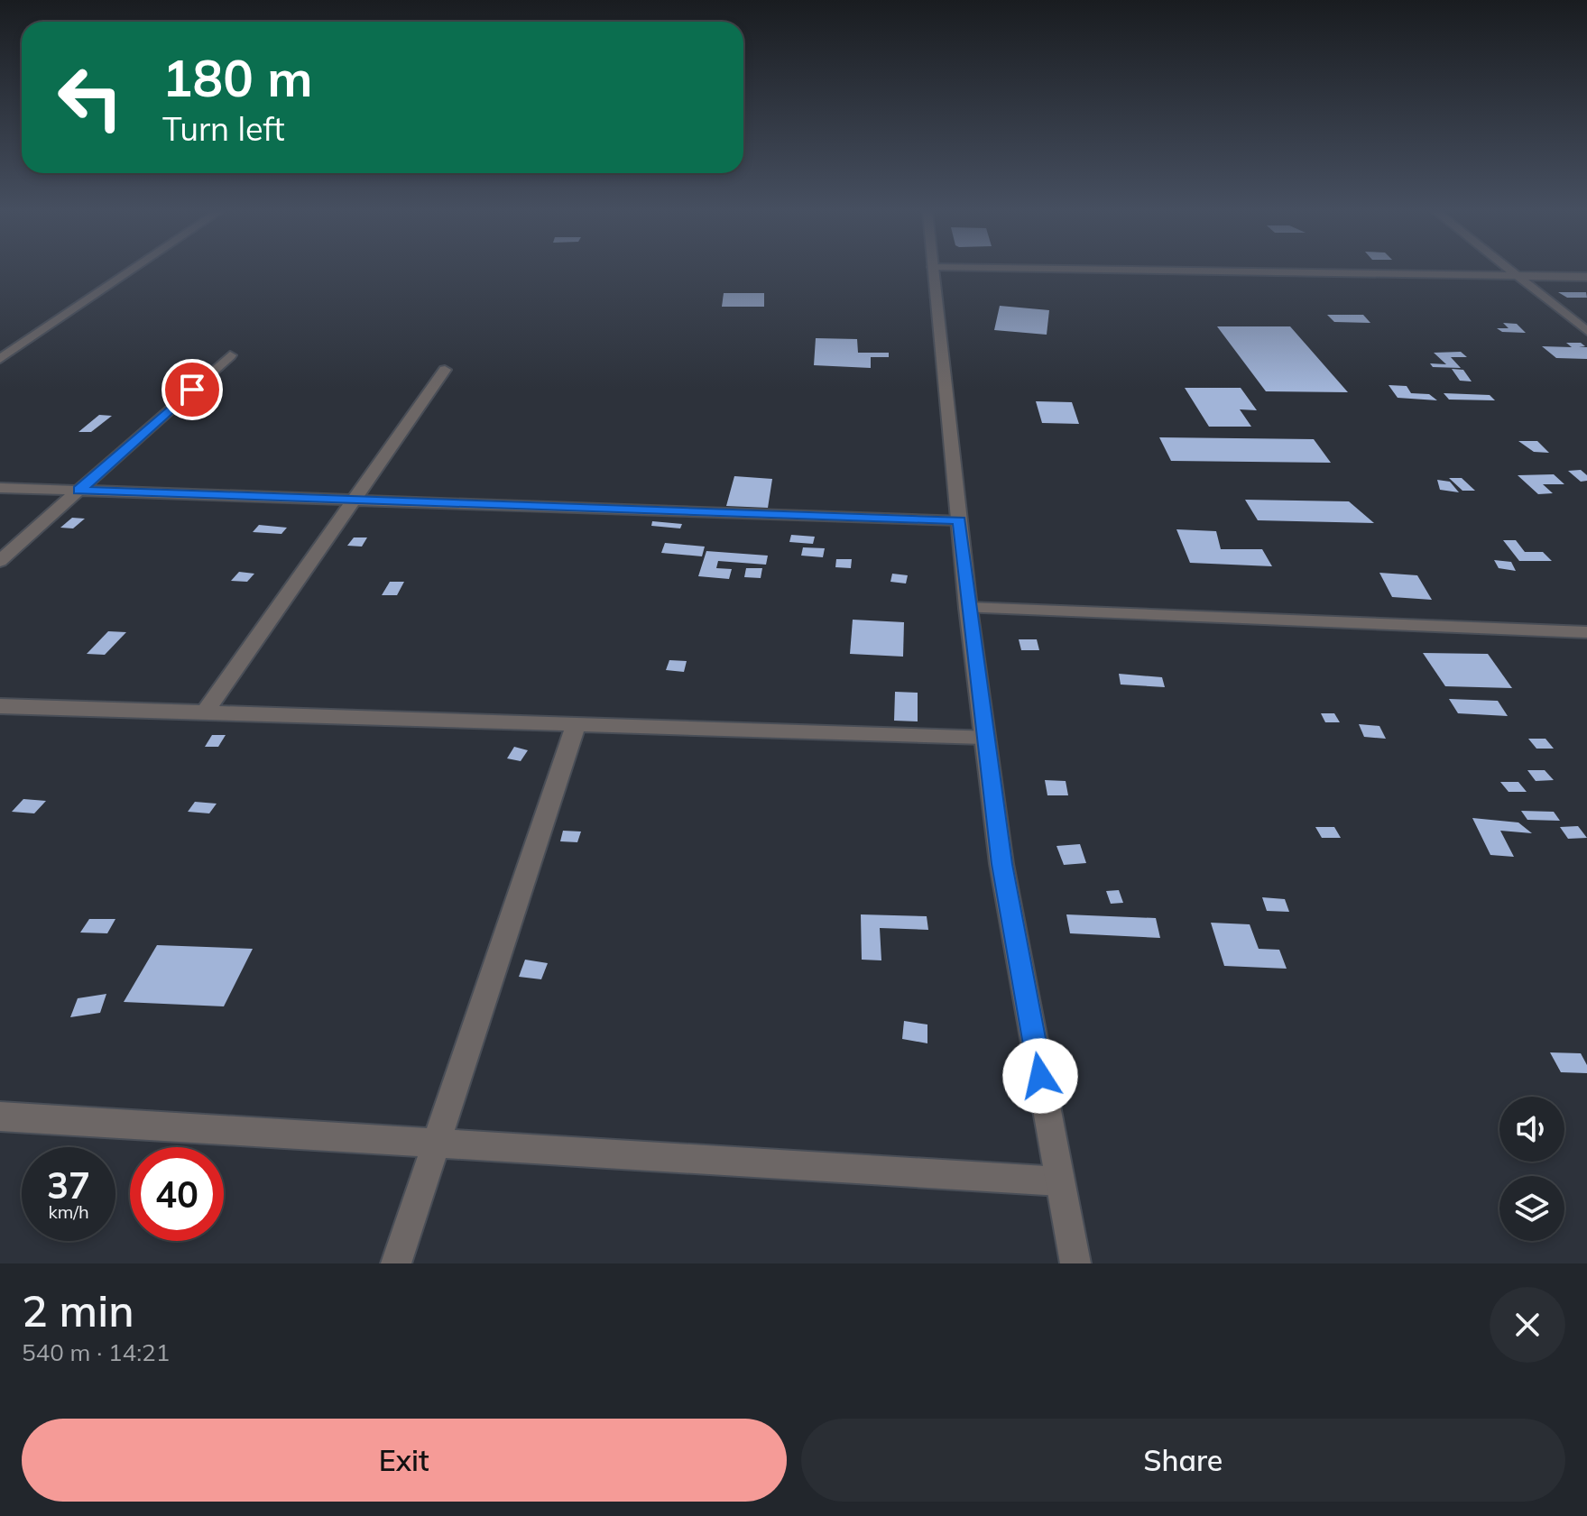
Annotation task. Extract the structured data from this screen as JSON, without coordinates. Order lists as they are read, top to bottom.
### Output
{
  "page": {
    "turn": ["180 m", "Turn left"],
    "speed": "37 km/h",
    "limit": "40",
    "heading": ["2 min", "540 m · 14:21"],
    "buttons": ["Exit", "Share"]
  }
}
